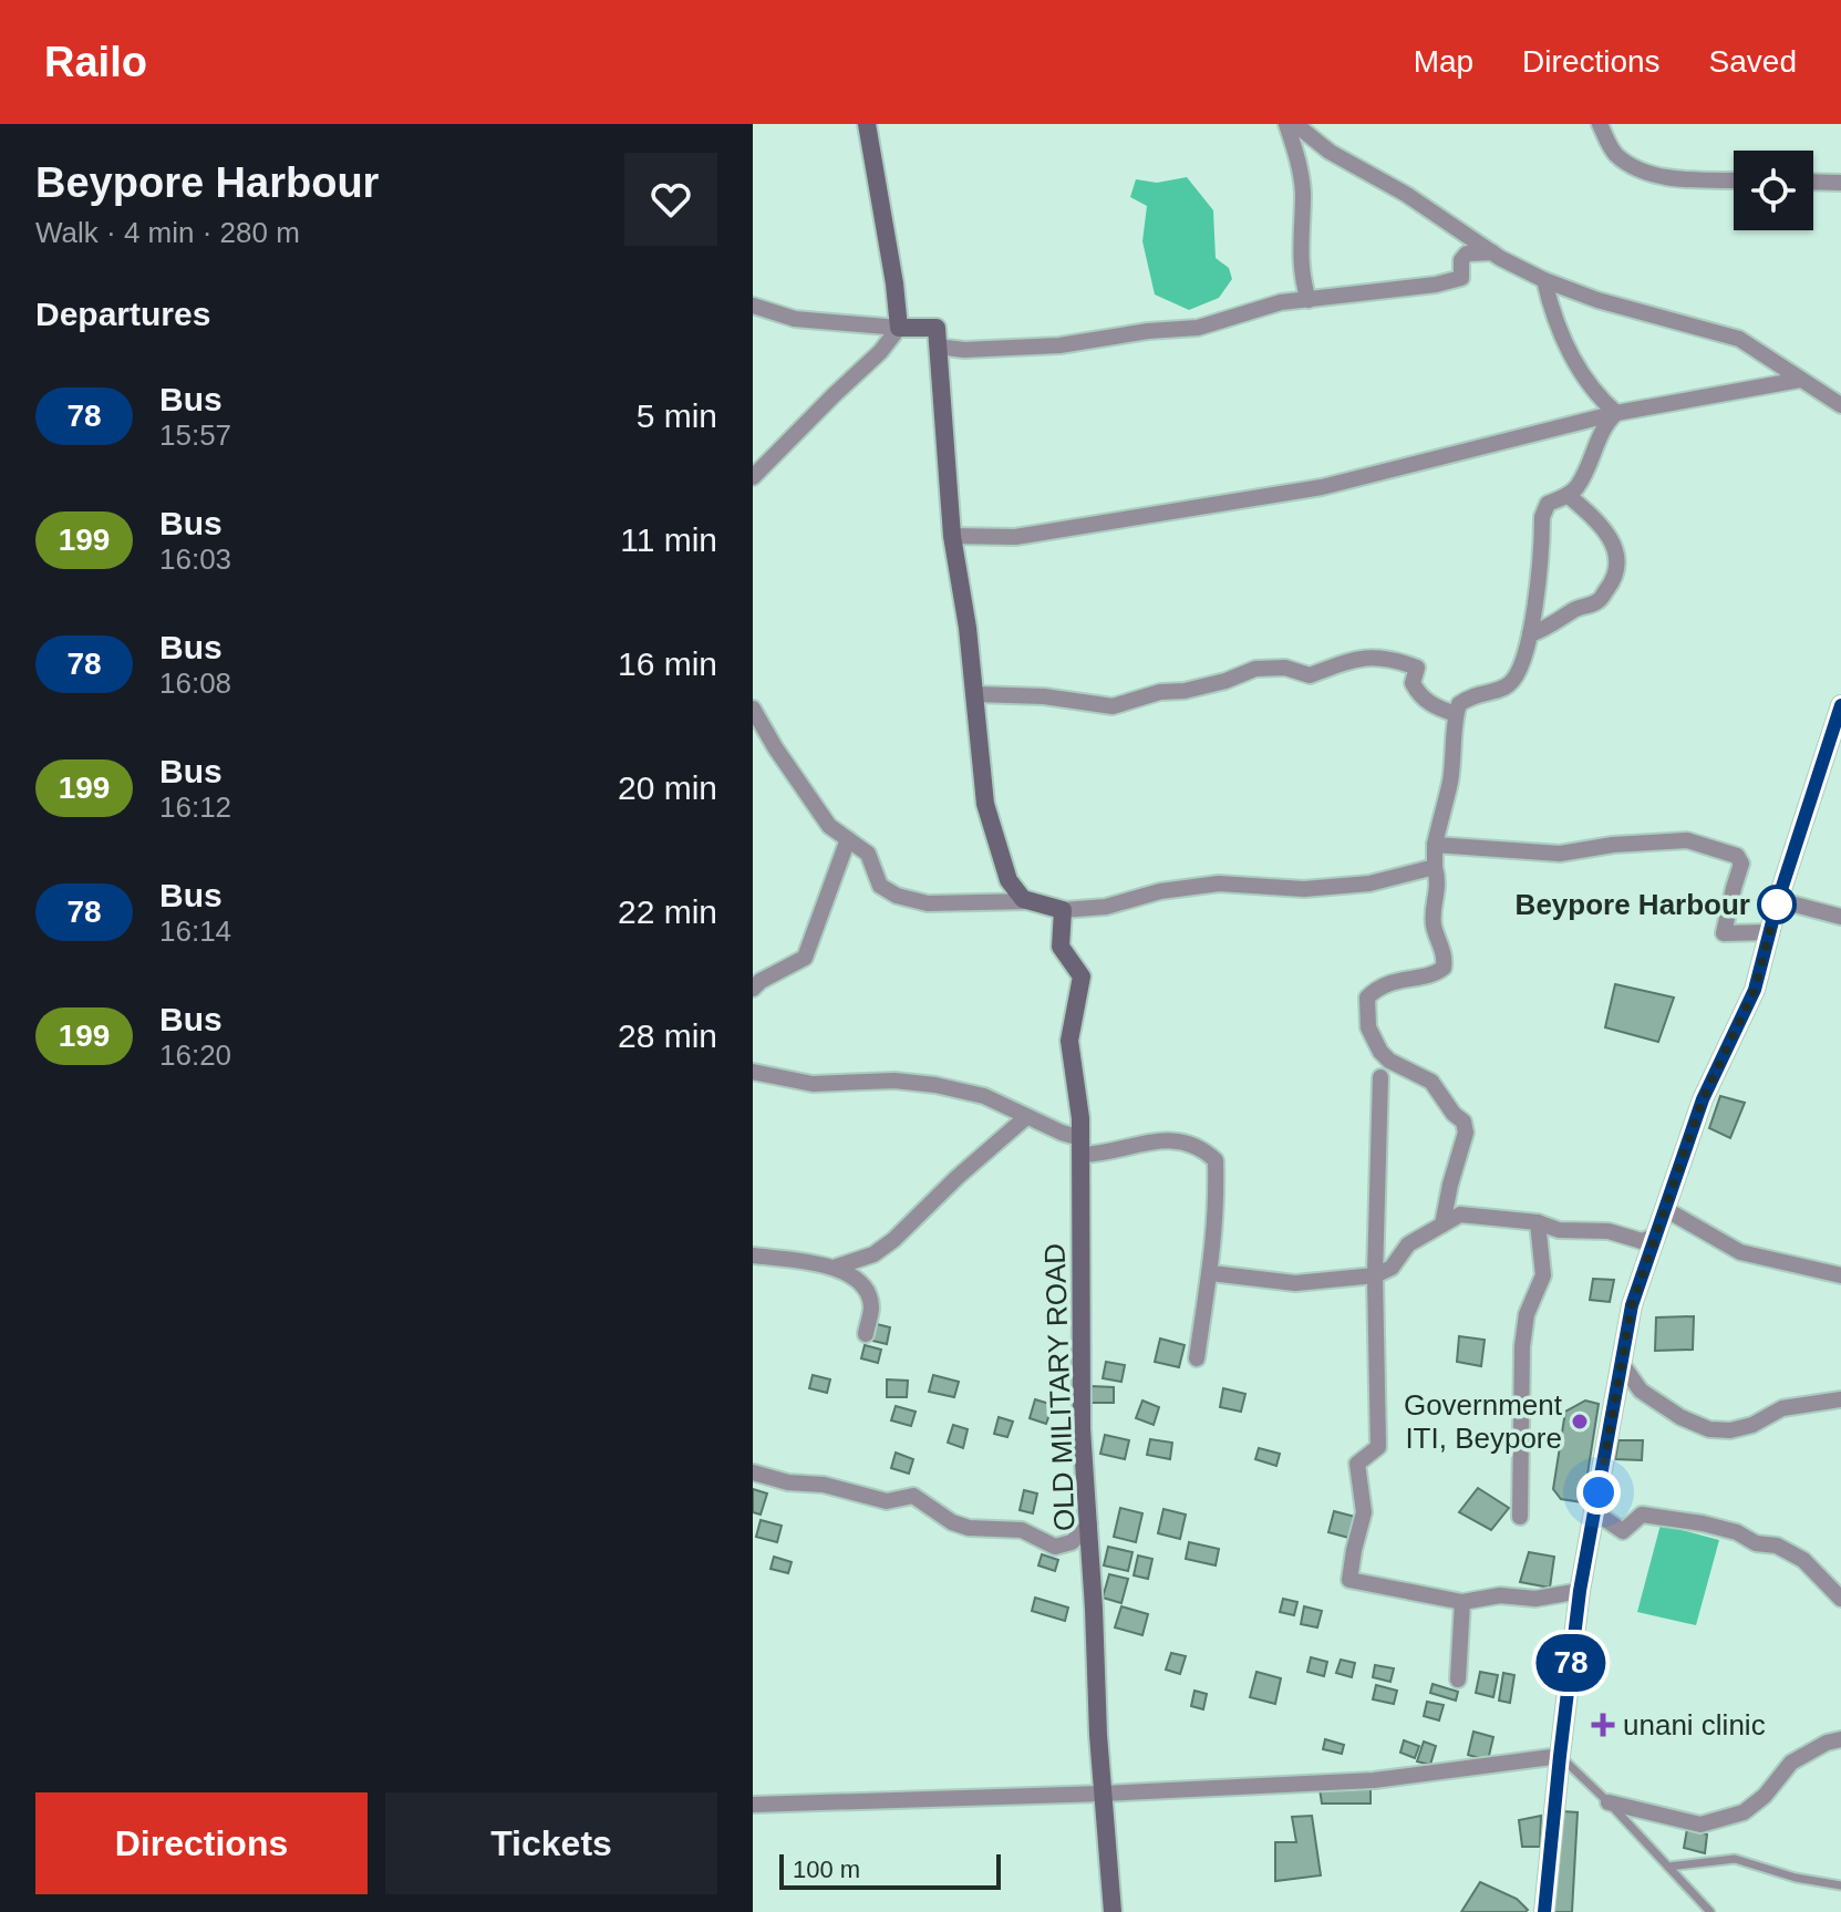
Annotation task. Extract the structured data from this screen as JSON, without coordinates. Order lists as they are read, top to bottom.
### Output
{
  "streets": {
    "main road": ["OLD MILITARY ROAD"]
  },
  "places": {
    "other": ["Beypore Harbour", "Government ITI, Beypore"],
    "health": ["unani clinic"]
  },
  "lines": ["bus line 78"],
  "scale_bar": "100 m",
  "page": {
    "header": "Railo",
    "nav": ["Map", "Directions", "Saved"],
    "heading": [
      ["Beypore Harbour", "Walk · 4 min · 280 m"],
      "Departures"
    ],
    "on_map": "78",
    "list": [
      {
        "mark": "78",
        "name": "Bus",
        "note": "15:57",
        "value": "5 min"
      },
      {
        "mark": "199",
        "name": "Bus",
        "note": "16:03",
        "value": "11 min"
      },
      {
        "mark": "78",
        "name": "Bus",
        "note": "16:08",
        "value": "16 min"
      },
      {
        "mark": "199",
        "name": "Bus",
        "note": "16:12",
        "value": "20 min"
      },
      {
        "mark": "78",
        "name": "Bus",
        "note": "16:14",
        "value": "22 min"
      },
      {
        "mark": "199",
        "name": "Bus",
        "note": "16:20",
        "value": "28 min"
      }
    ],
    "buttons": ["Directions", "Tickets"],
    "scale": "100 m"
  }
}
